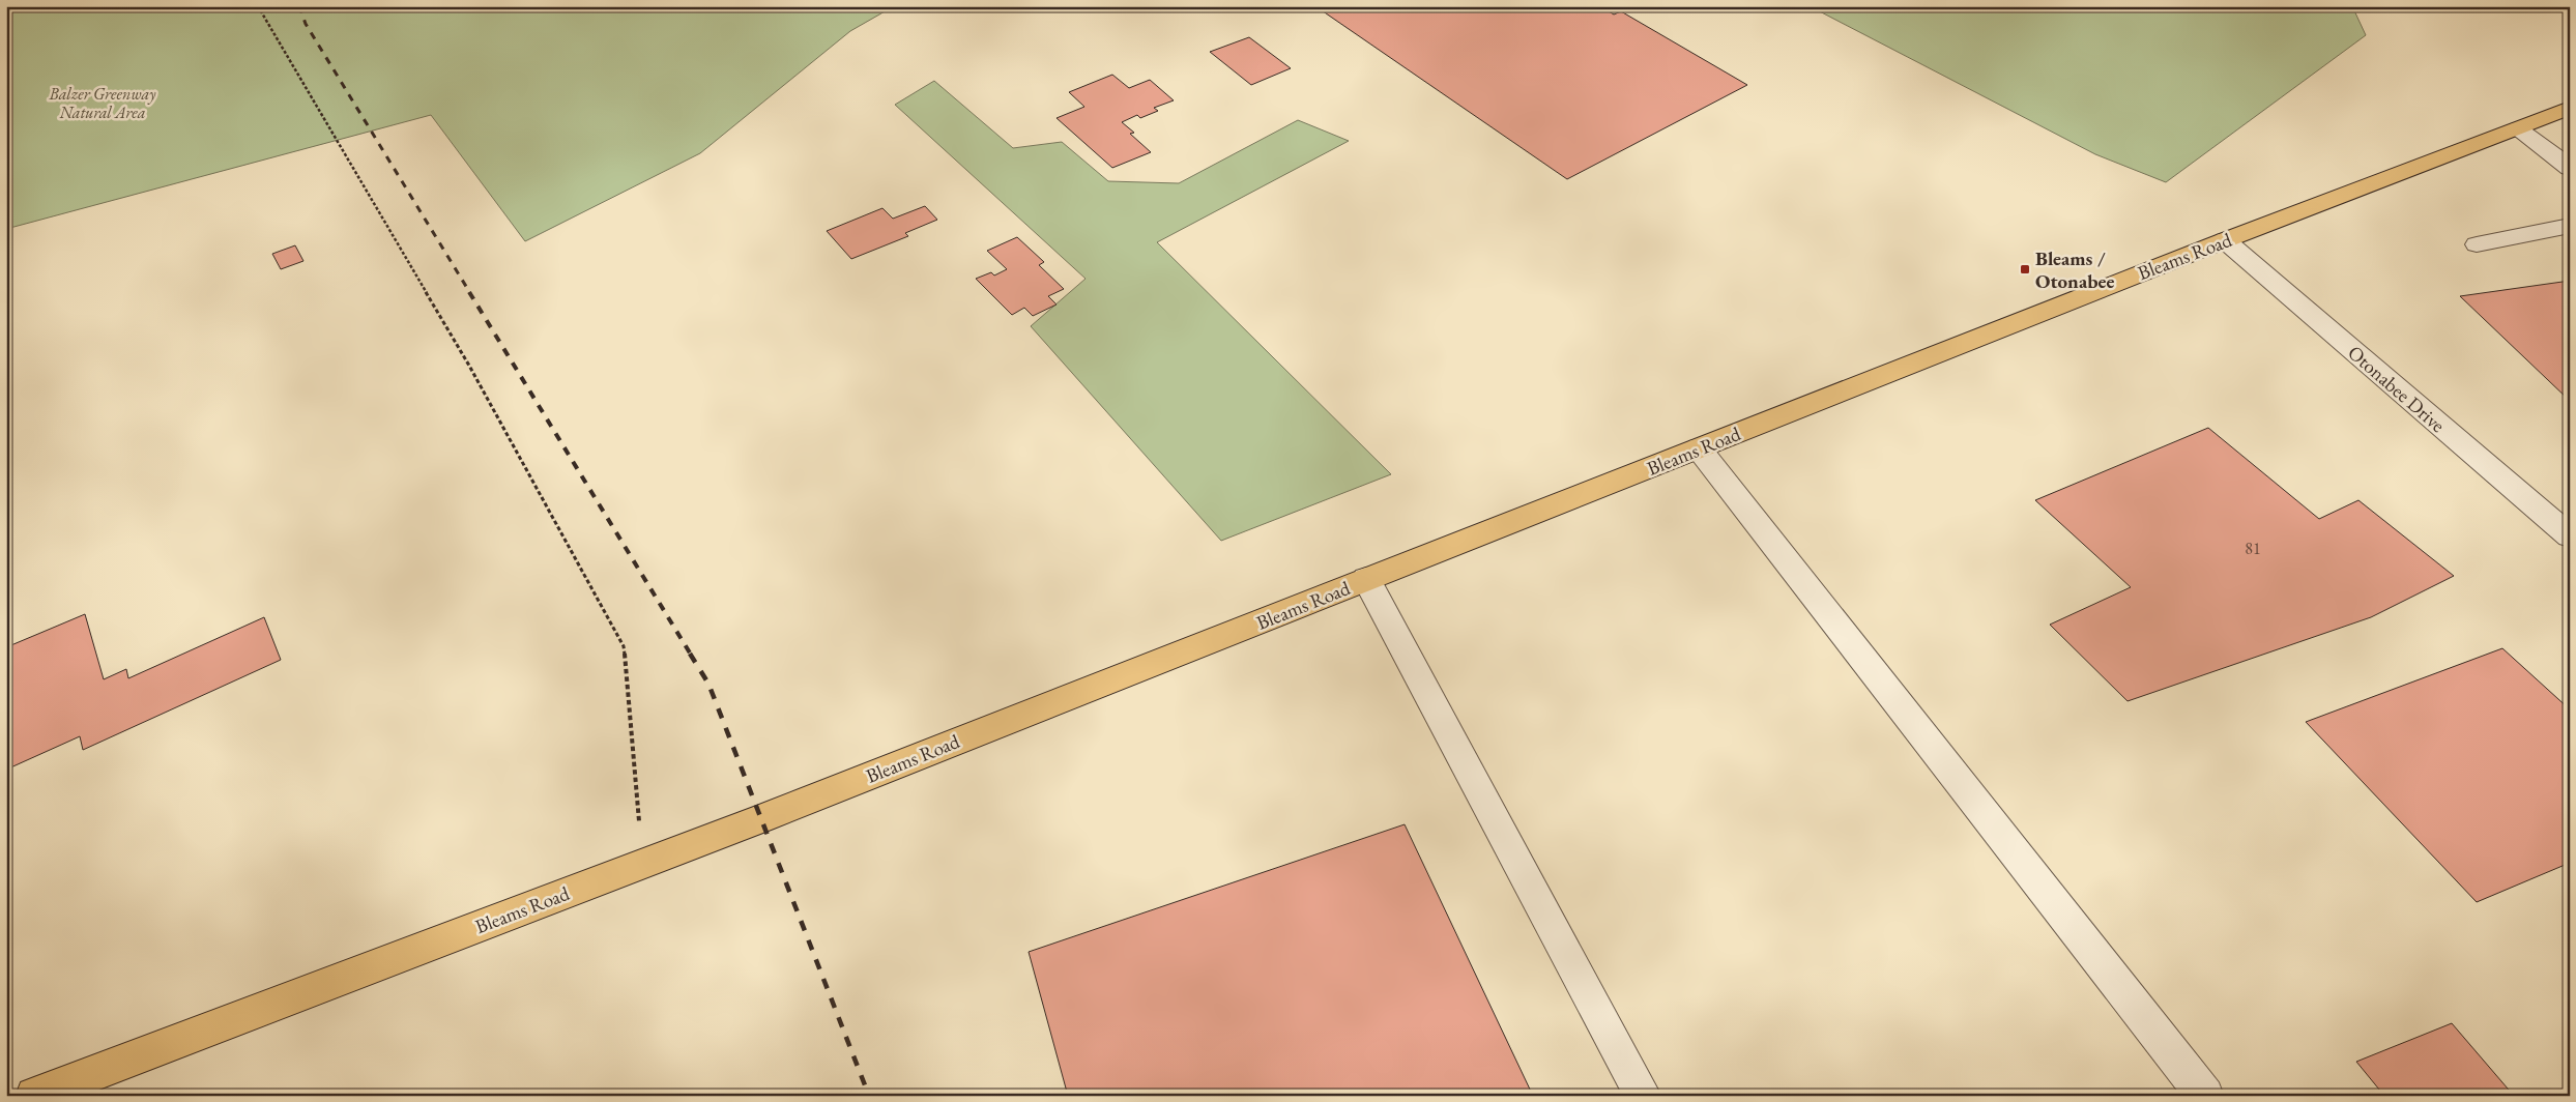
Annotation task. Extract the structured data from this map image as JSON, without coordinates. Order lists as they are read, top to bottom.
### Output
{
  "streets": {
    "main road": ["Bleams Road"],
    "street": ["Otonabee Drive"]
  },
  "crossings": [
    ["Bleams Road", "Otonabee Drive"]
  ],
  "parks": ["Balzer Greenway Natural Area"],
  "places": {
    "transit": ["Bleams / Otonabee"]
  },
  "house_numbers": ["81"]
}
